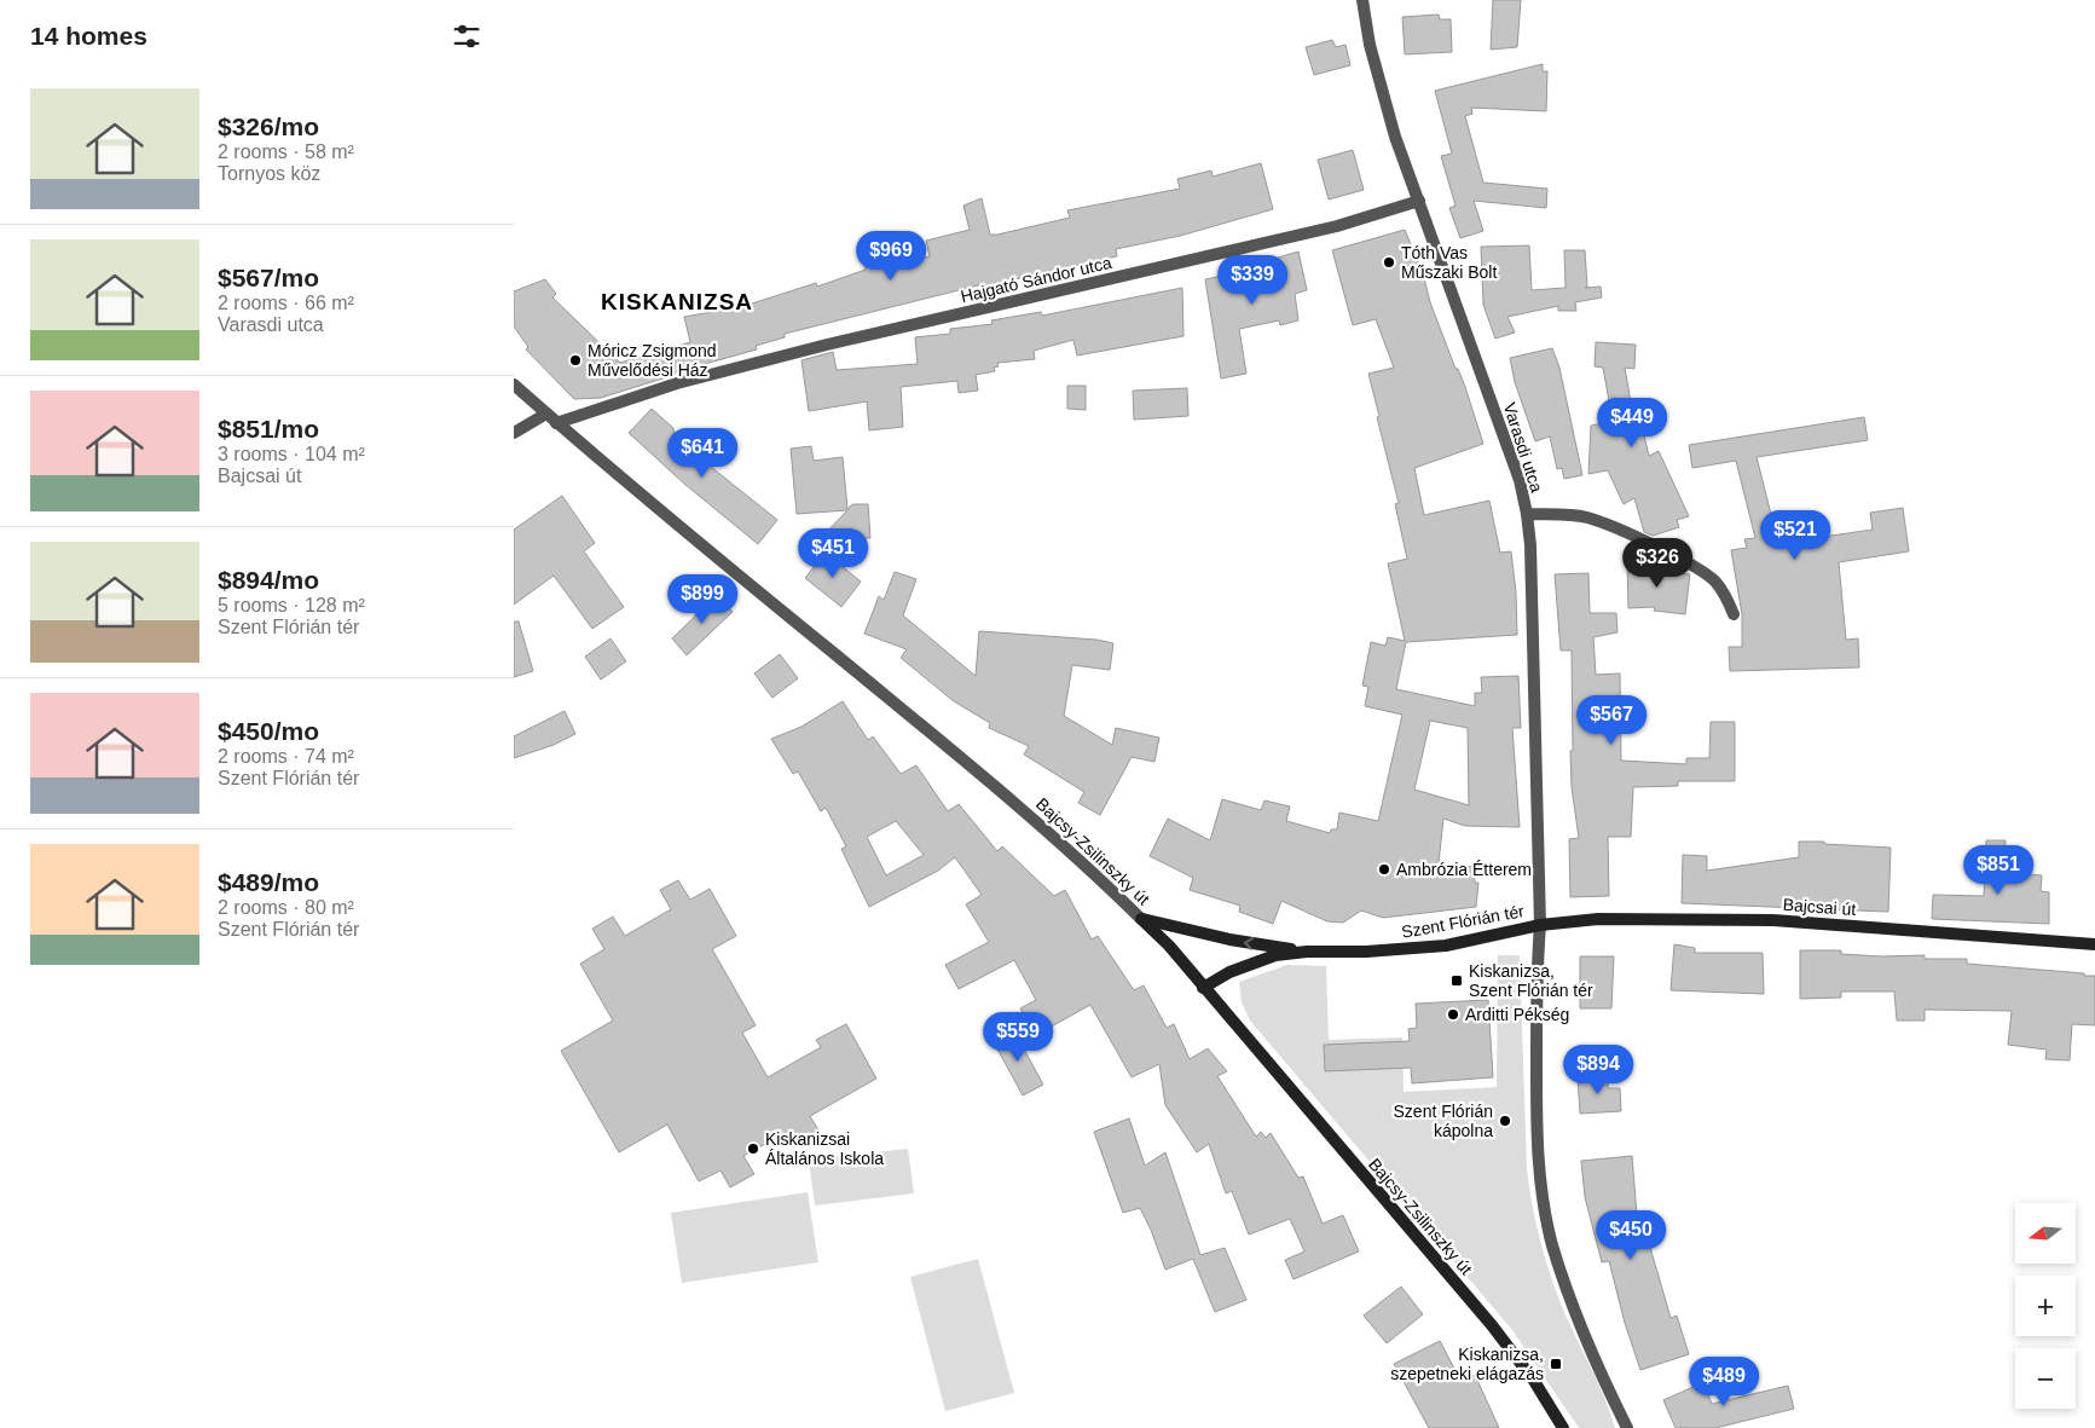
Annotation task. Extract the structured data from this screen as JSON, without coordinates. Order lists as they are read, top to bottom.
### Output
{
  "streets": {
    "main road": ["Bajcsy-Zsilinszky út", "Bajcsai út", "Szent Flórián tér"],
    "street": ["Hajgató Sándor utca", "Varasdi utca"]
  },
  "crossings": [
    ["Hajgató Sándor utca", "Varasdi utca"],
    ["Hajgató Sándor utca", "Bajcsy-Zsilinszky út"],
    ["Varasdi utca", "Bajcsai út"],
    ["Varasdi utca", "Szent Flórián tér"],
    ["Bajcsy-Zsilinszky út", "Szent Flórián tér"],
    ["Bajcsai út", "Szent Flórián tér"]
  ],
  "districts": ["KISKANIZSA"],
  "places": {
    "other": [
      "Tóth Vas Műszaki Bolt",
      "Móricz Zsigmond Művelődési Ház",
      "Ambrózia Étterem",
      "Arditti Pékség",
      "Szent Flórián kápolna",
      "Kiskanizsai Általános Iskola"
    ],
    "transit": ["Kiskanizsa, Szent Flórián tér", "Kiskanizsa, szepetneki elágazás"]
  },
  "north": "left",
  "page": {
    "heading": "14 homes",
    "list": [
      {
        "name": "$326/mo",
        "note": "2 rooms · 58 m² · Tornyos köz"
      },
      {
        "name": "$567/mo",
        "note": "2 rooms · 66 m² · Varasdi utca"
      },
      {
        "name": "$851/mo",
        "note": "3 rooms · 104 m² · Bajcsai út"
      },
      {
        "name": "$894/mo",
        "note": "5 rooms · 128 m² · Szent Flórián tér"
      },
      {
        "name": "$450/mo",
        "note": "2 rooms · 74 m² · Szent Flórián tér"
      },
      {
        "name": "$489/mo",
        "note": "2 rooms · 80 m² · Szent Flórián tér"
      }
    ],
    "price": [
      "$969",
      "$339",
      "$449",
      "$641",
      "$521",
      "$451",
      "$326",
      "$899",
      "$567",
      "$851",
      "$559",
      "$894",
      "$450",
      "$489"
    ],
    "map_buttons": ["+", "−"]
  }
}
